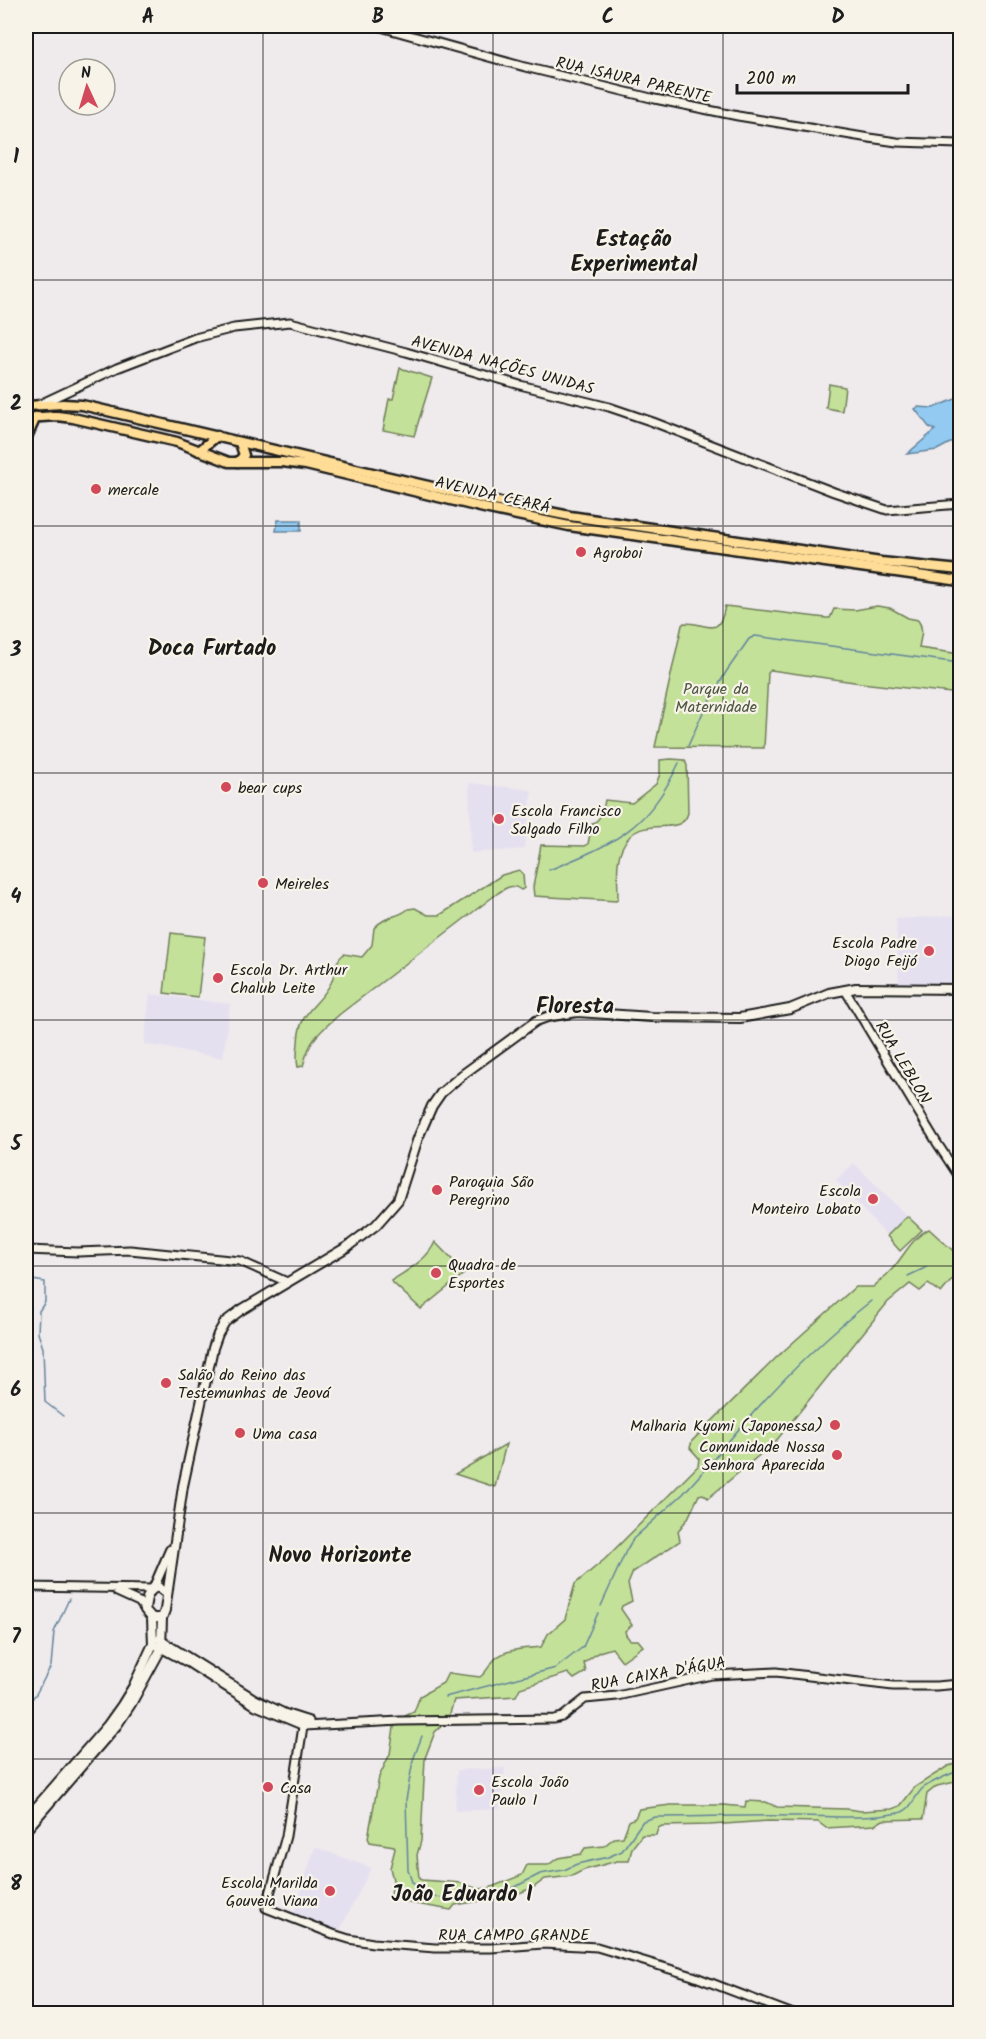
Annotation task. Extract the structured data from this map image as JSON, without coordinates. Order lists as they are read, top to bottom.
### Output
{
  "streets": {
    "main road": ["AVENIDA CEARÁ"],
    "street": [
      "RUA ISAURA PARENTE",
      "AVENIDA NAÇÕES UNIDAS",
      "RUA LEBLON",
      "RUA CAIXA D'ÁGUA",
      "RUA CAMPO GRANDE"
    ]
  },
  "crossings": [
    ["AVENIDA NAÇÕES UNIDAS", "AVENIDA CEARÁ"]
  ],
  "districts": [
    "Estação Experimental",
    "Doca Furtado",
    "Floresta",
    "Novo Horizonte",
    "João Eduardo I"
  ],
  "parks": ["Parque da Maternidade"],
  "places": [
    "mercale",
    "Agroboi",
    "bear cups",
    "Escola Francisco Salgado Filho",
    "Meireles",
    "Escola Padre Diogo Feijó",
    "Escola Dr. Arthur Chalub Leite",
    "Paroquia São Peregrino",
    "Escola Monteiro Lobato",
    "Quadra de Esportes",
    "Salão do Reino das Testemunhas de Jeová",
    "Malharia Kyomi (Japonessa)",
    "Uma casa",
    "Comunidade Nossa Senhora Aparecida",
    "Casa",
    "Escola João Paulo I",
    "Escola Marilda Gouveia Viana"
  ],
  "scale_bar": "200 m",
  "north": "top",
  "grid": {
    "columns": [
      "A",
      "B",
      "C",
      "D"
    ],
    "rows": [
      "1",
      "2",
      "3",
      "4",
      "5",
      "6",
      "7",
      "8"
    ]
  }
}
